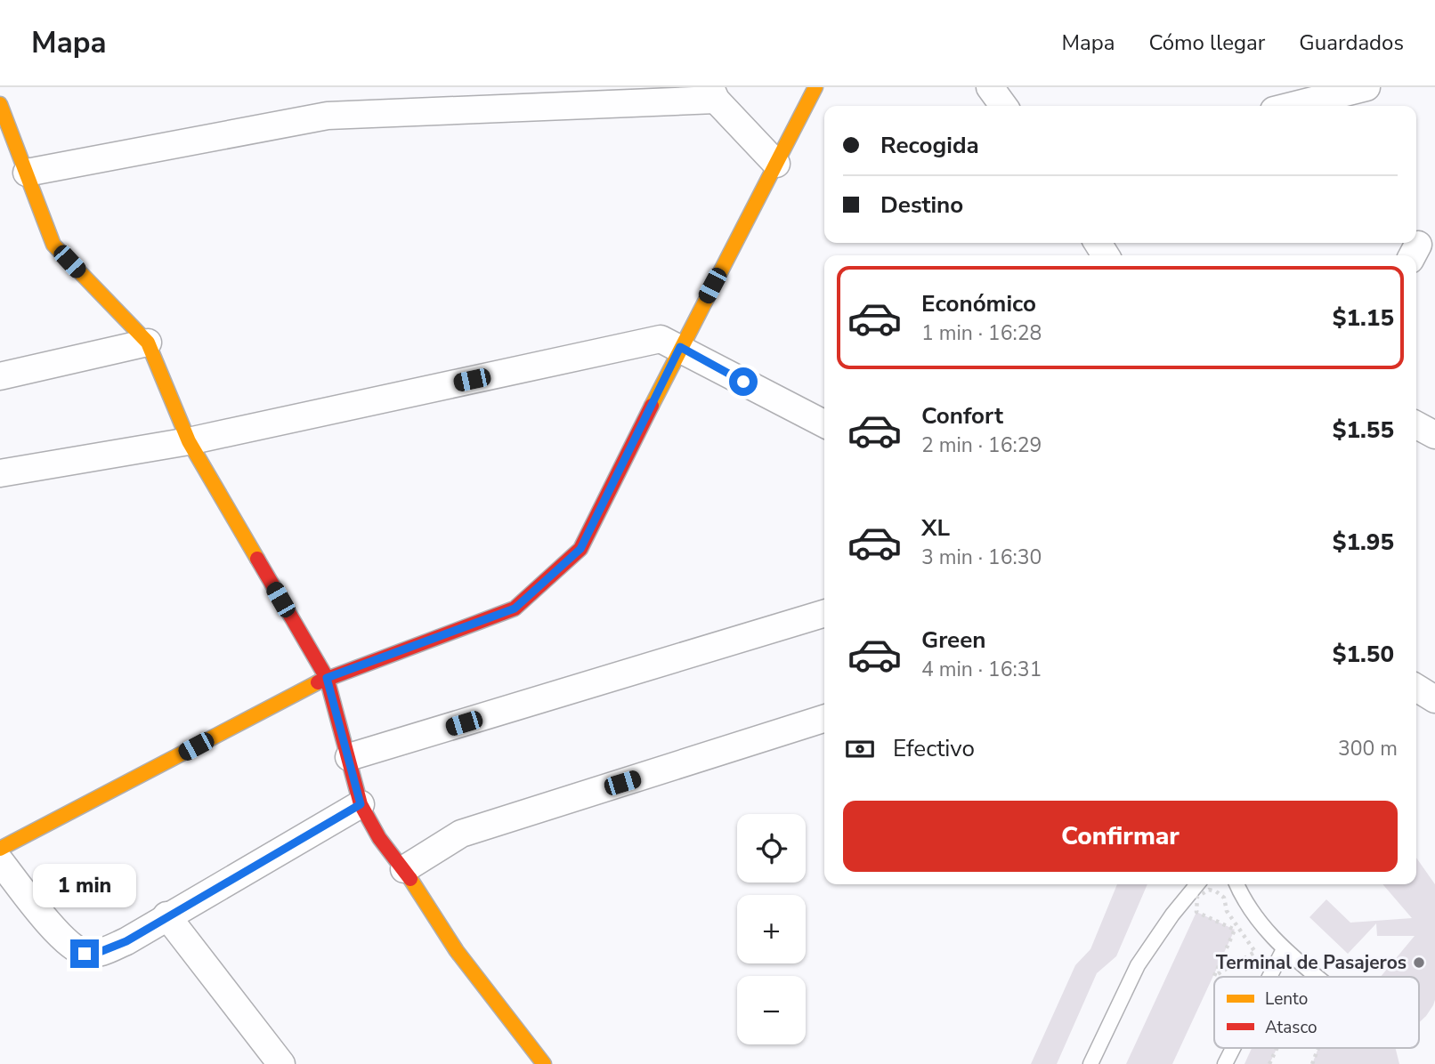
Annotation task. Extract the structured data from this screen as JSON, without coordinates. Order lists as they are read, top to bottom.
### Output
{
  "places": ["Terminal de Pasajeros"],
  "legend": ["Lento", "Atasco"],
  "page": {
    "header": "Mapa",
    "nav": ["Mapa", "Cómo llegar", "Guardados"],
    "banner": ["Recogida", "Destino"],
    "list": [
      {
        "name": "Económico",
        "note": "1 min · 16:28",
        "value": "$1.15"
      },
      {
        "name": "Confort",
        "note": "2 min · 16:29",
        "value": "$1.55"
      },
      {
        "name": "XL",
        "note": "3 min · 16:30",
        "value": "$1.95"
      },
      {
        "name": "Green",
        "note": "4 min · 16:31",
        "value": "$1.50"
      }
    ],
    "pay": ["Efectivo", "300 m"],
    "buttons": "Confirmar",
    "map_buttons": ["+", "−"],
    "bubble": "1 min"
  }
}
